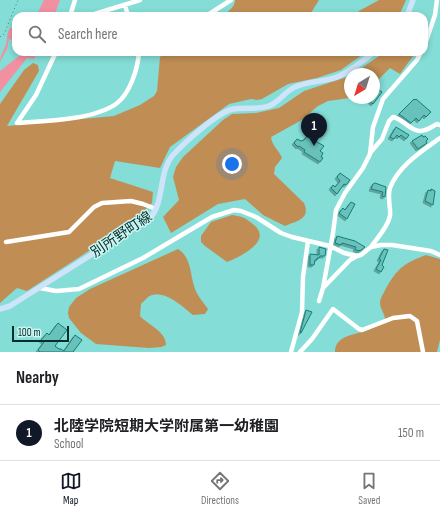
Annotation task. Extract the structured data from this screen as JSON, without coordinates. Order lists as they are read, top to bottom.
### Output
{
  "streets": {
    "main road": ["別所野町線"]
  },
  "scale_bar": "100 m",
  "north": "bottom left",
  "page": {
    "search": "Search here",
    "pins": "1",
    "scale": "100 m",
    "heading": "Nearby",
    "list": [
      {
        "mark": "1",
        "name": "北陸学院短期大学附属第一幼稚園",
        "note": "School",
        "value": "150 m"
      }
    ],
    "nav": ["Map", "Directions", "Saved"]
  }
}
